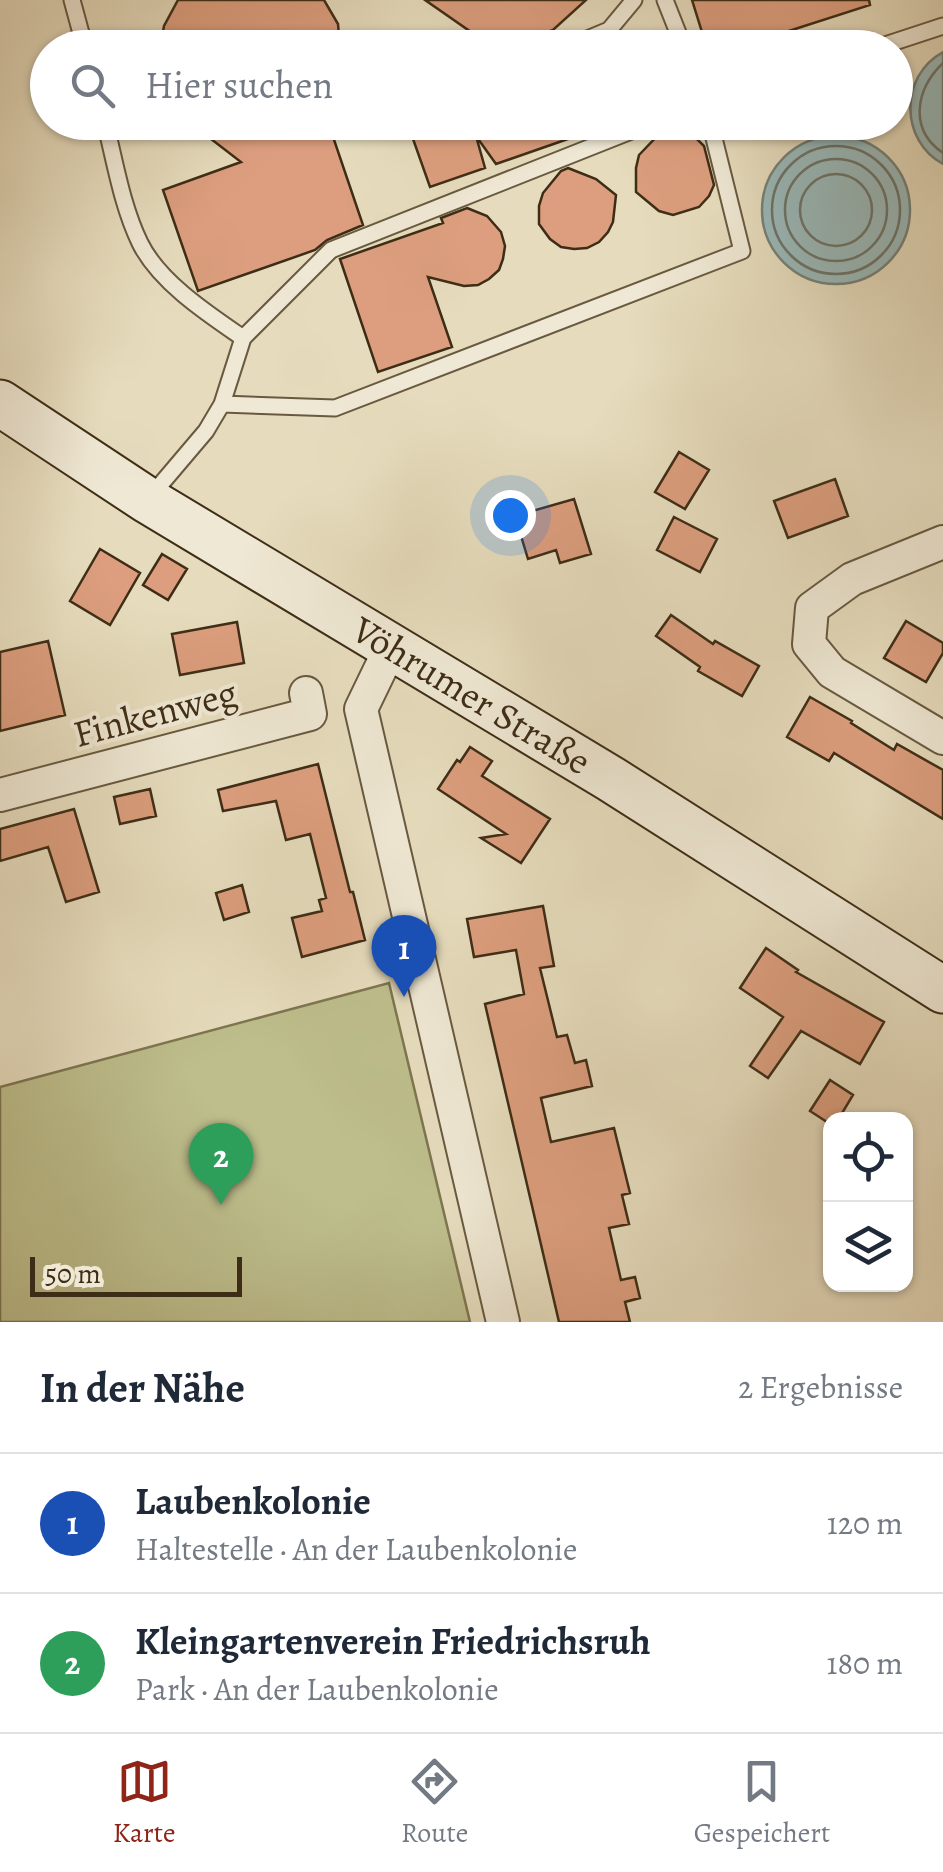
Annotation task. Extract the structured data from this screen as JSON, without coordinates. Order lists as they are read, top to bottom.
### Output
{
  "streets": {
    "main road": ["Vöhrumer Straße"],
    "street": ["Finkenweg"]
  },
  "scale_bar": "50 m",
  "page": {
    "search": "Hier suchen",
    "pins": ["1", "2"],
    "scale": "50 m",
    "heading": ["In der Nähe", "2 Ergebnisse"],
    "list": [
      {
        "mark": "1",
        "name": "Laubenkolonie",
        "note": "Haltestelle · An der Laubenkolonie",
        "value": "120 m"
      },
      {
        "mark": "2",
        "name": "Kleingartenverein Friedrichsruh",
        "note": "Park · An der Laubenkolonie",
        "value": "180 m"
      }
    ],
    "nav": ["Karte", "Route", "Gespeichert"]
  }
}
